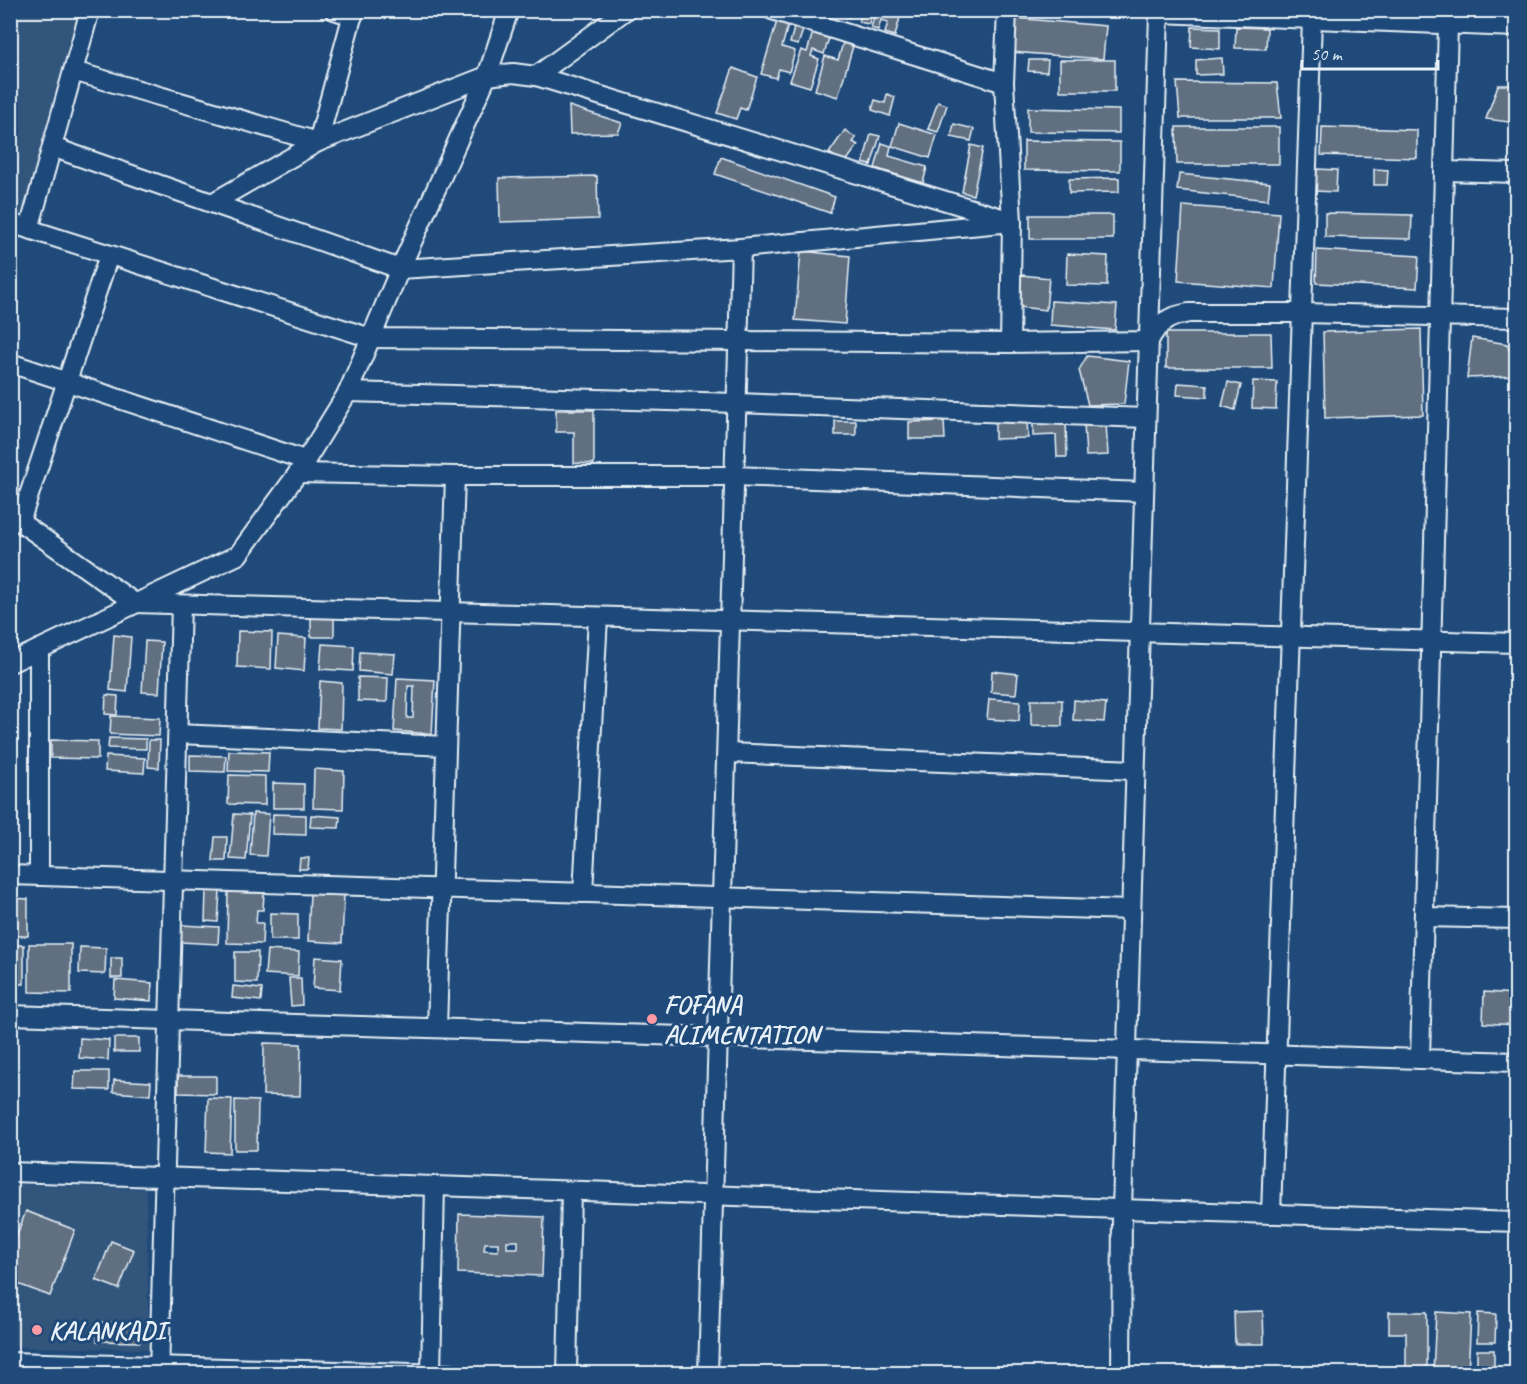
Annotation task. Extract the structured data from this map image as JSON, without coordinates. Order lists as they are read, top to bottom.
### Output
{
  "places": ["FOFANA ALIMENTATION", "KALANKADI"],
  "scale_bar": "50 m"
}
